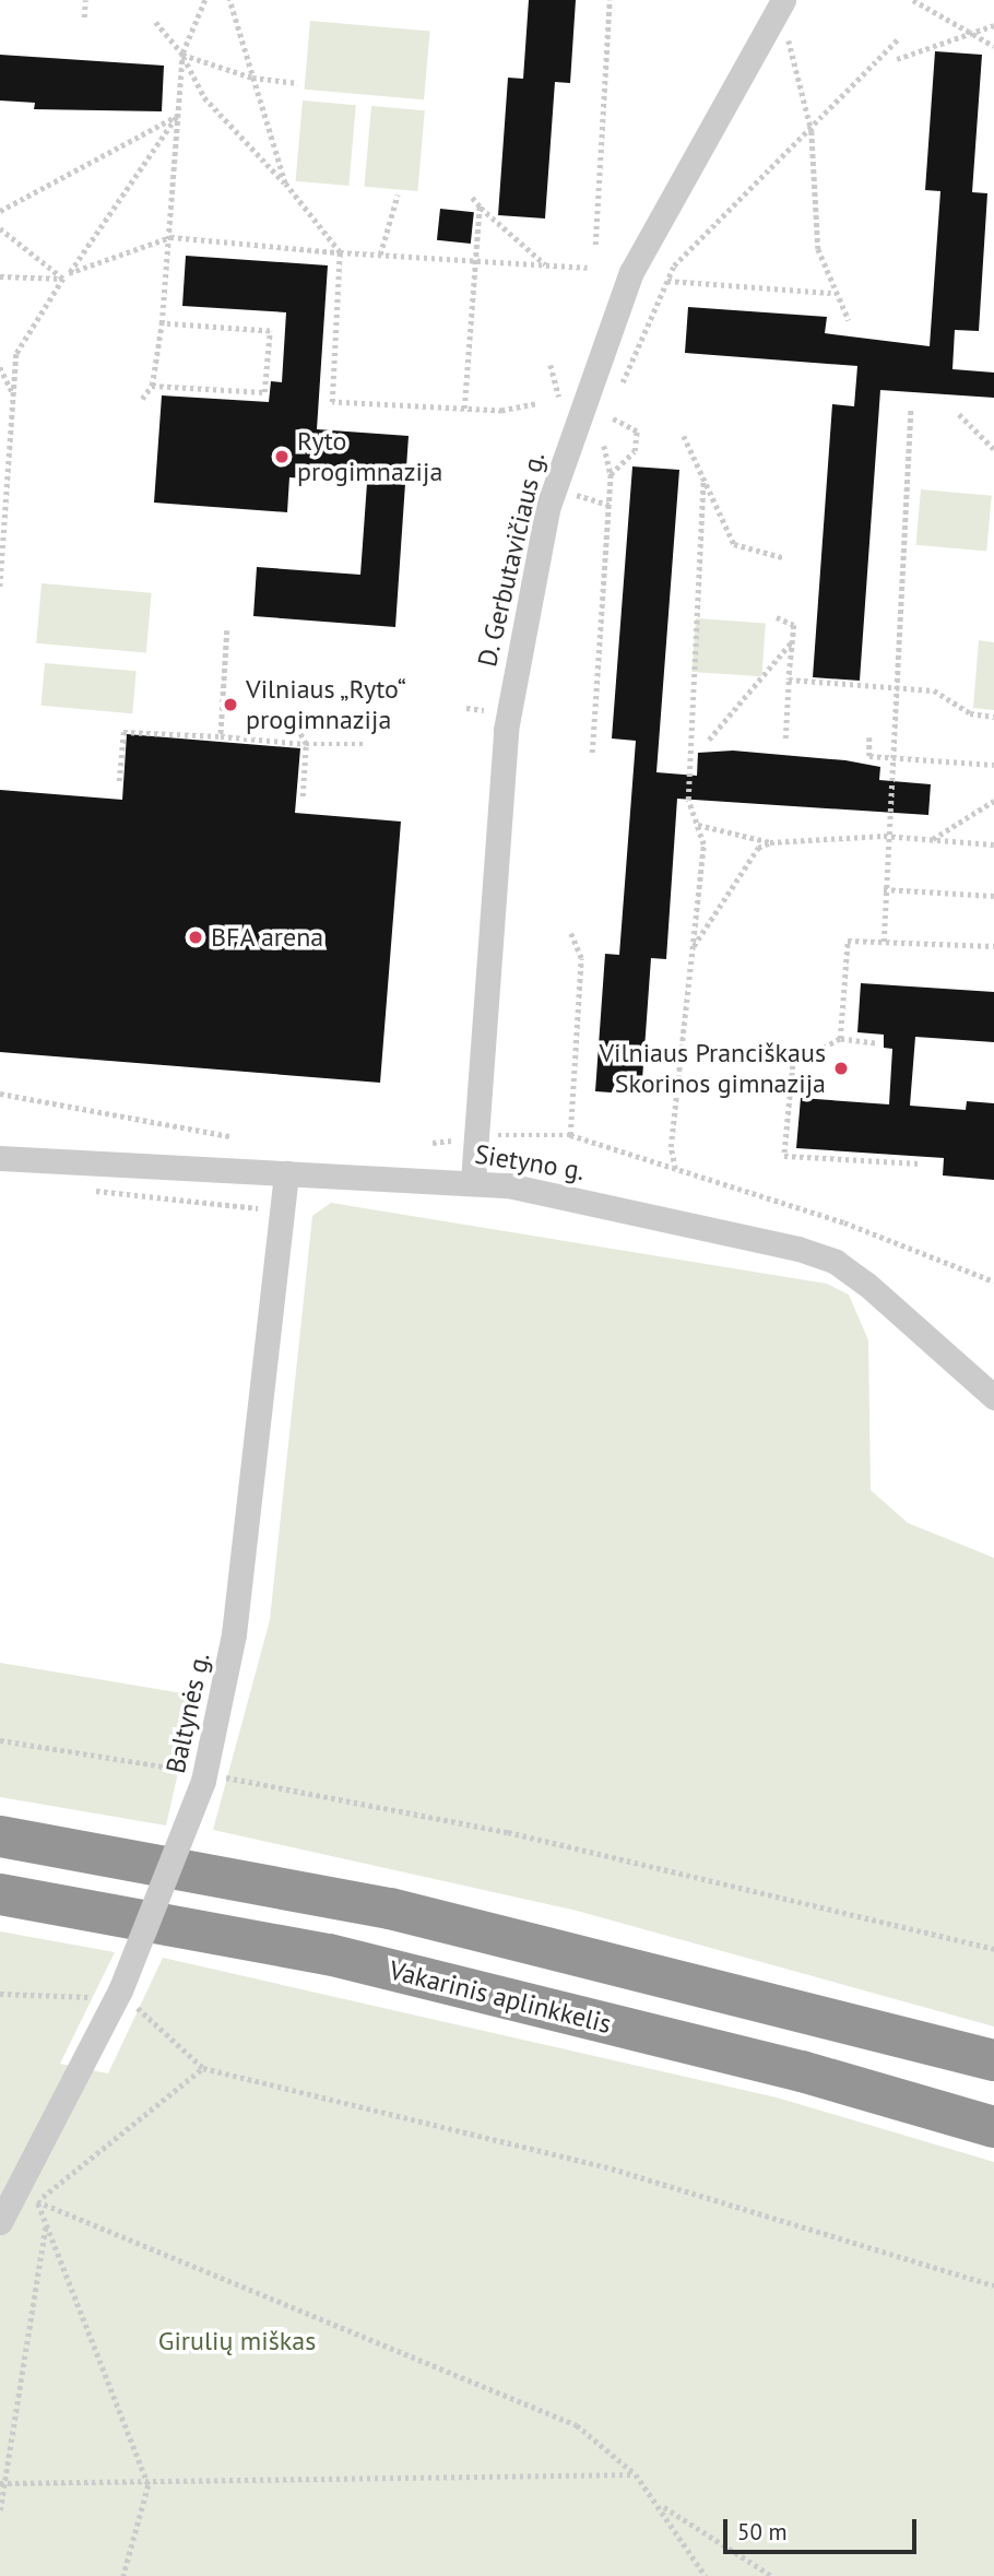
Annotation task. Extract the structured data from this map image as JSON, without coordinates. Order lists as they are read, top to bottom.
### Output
{
  "streets": {
    "highway": ["Vakarinis aplinkkelis"],
    "street": ["D. Gerbutavičiaus g.", "Sietyno g.", "Baltynės g."]
  },
  "crossings": [
    ["D. Gerbutavičiaus g.", "Sietyno g."],
    ["Sietyno g.", "Baltynės g."]
  ],
  "parks": ["Girulių miškas"],
  "places": [
    "Ryto progimnazija",
    "Vilniaus „Ryto“ progimnazija",
    "BFA arena",
    "Vilniaus Pranciškaus Skorinos gimnazija"
  ],
  "scale_bar": "50 m"
}
